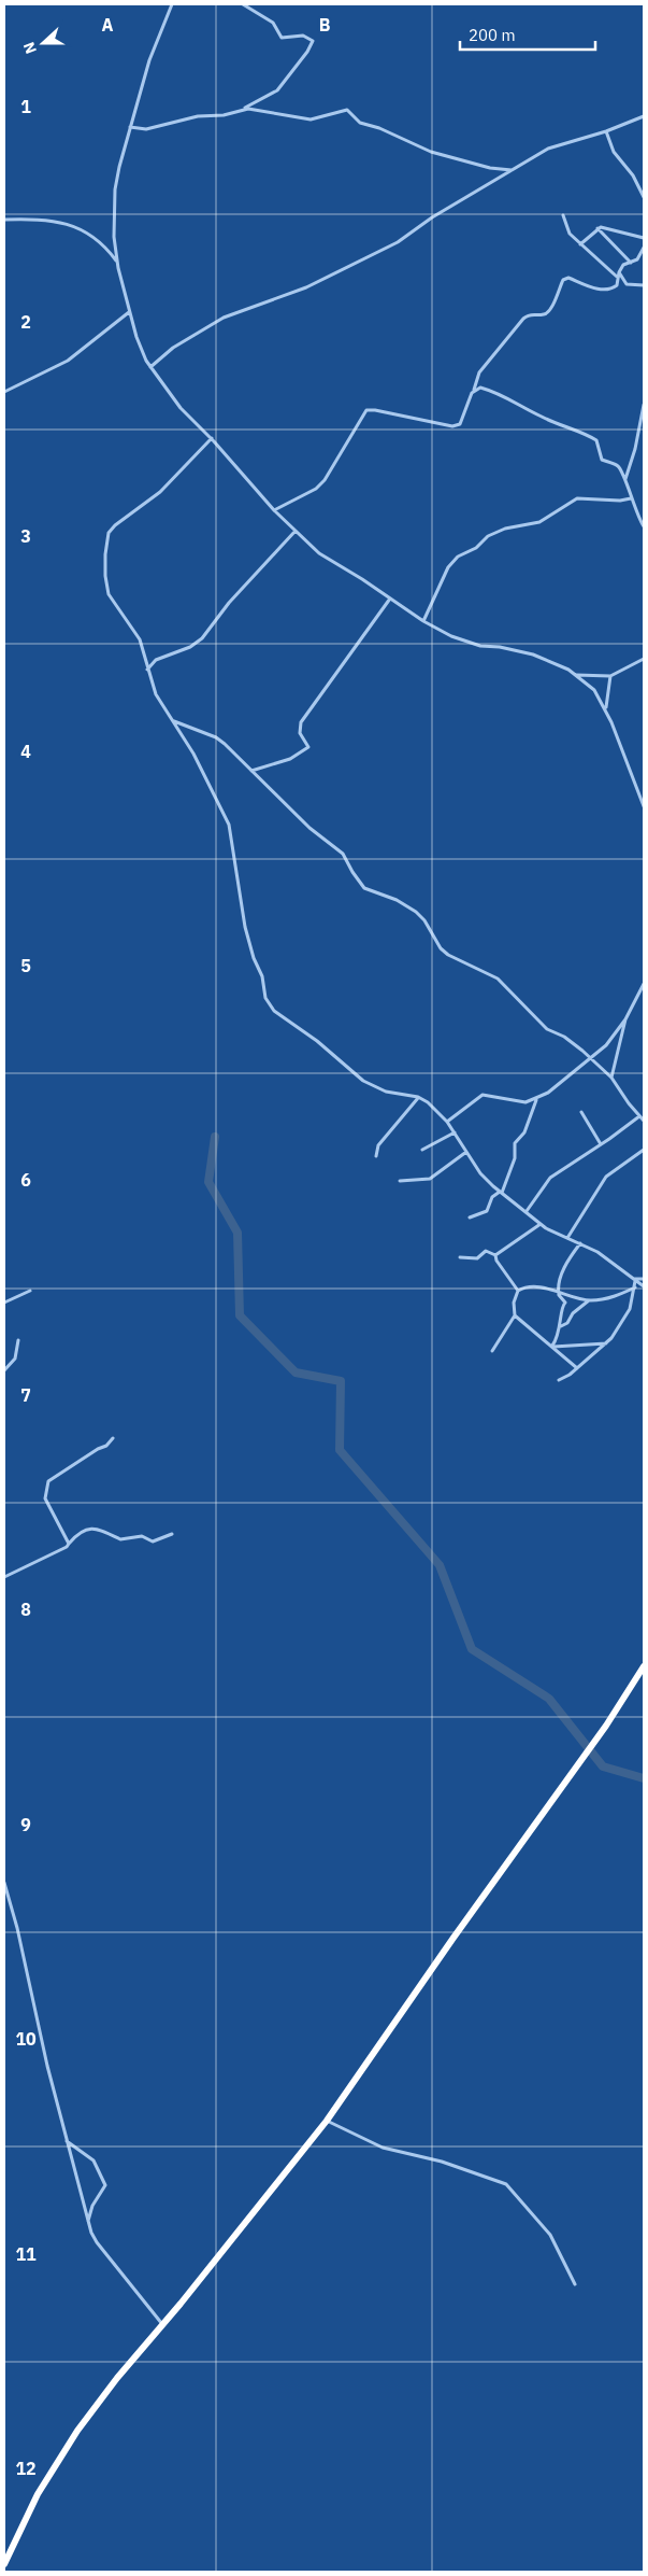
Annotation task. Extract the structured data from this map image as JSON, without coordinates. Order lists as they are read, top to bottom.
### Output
{
  "scale_bar": "200 m",
  "north": "left",
  "grid": {
    "columns": ["A", "B"],
    "rows": [
      "1",
      "2",
      "3",
      "4",
      "5",
      "6",
      "7",
      "8",
      "9",
      "10",
      "11",
      "12"
    ]
  }
}
